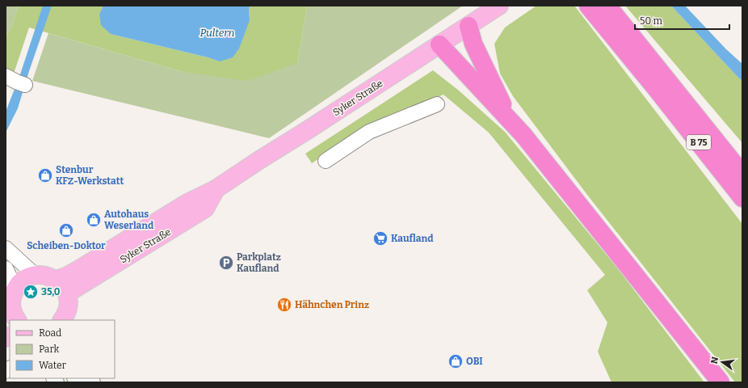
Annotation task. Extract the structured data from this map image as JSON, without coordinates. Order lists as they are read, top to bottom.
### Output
{
  "streets": {
    "highway": ["B 75"],
    "main road": ["Syker Straße"]
  },
  "water": ["Pultern"],
  "places": {
    "shop": [
      "Stenbur KFZ-Werkstatt",
      "Autohaus Weserland",
      "Scheiben-Doktor",
      "OBI"
    ],
    "supermarket": ["Kaufland"],
    "parking": ["Parkplatz Kaufland"],
    "place": ["35,0"],
    "restaurant": ["Hähnchen Prinz"]
  },
  "legend": ["Road", "Park", "Water"],
  "scale_bar": "50 m",
  "north": "left"
}
